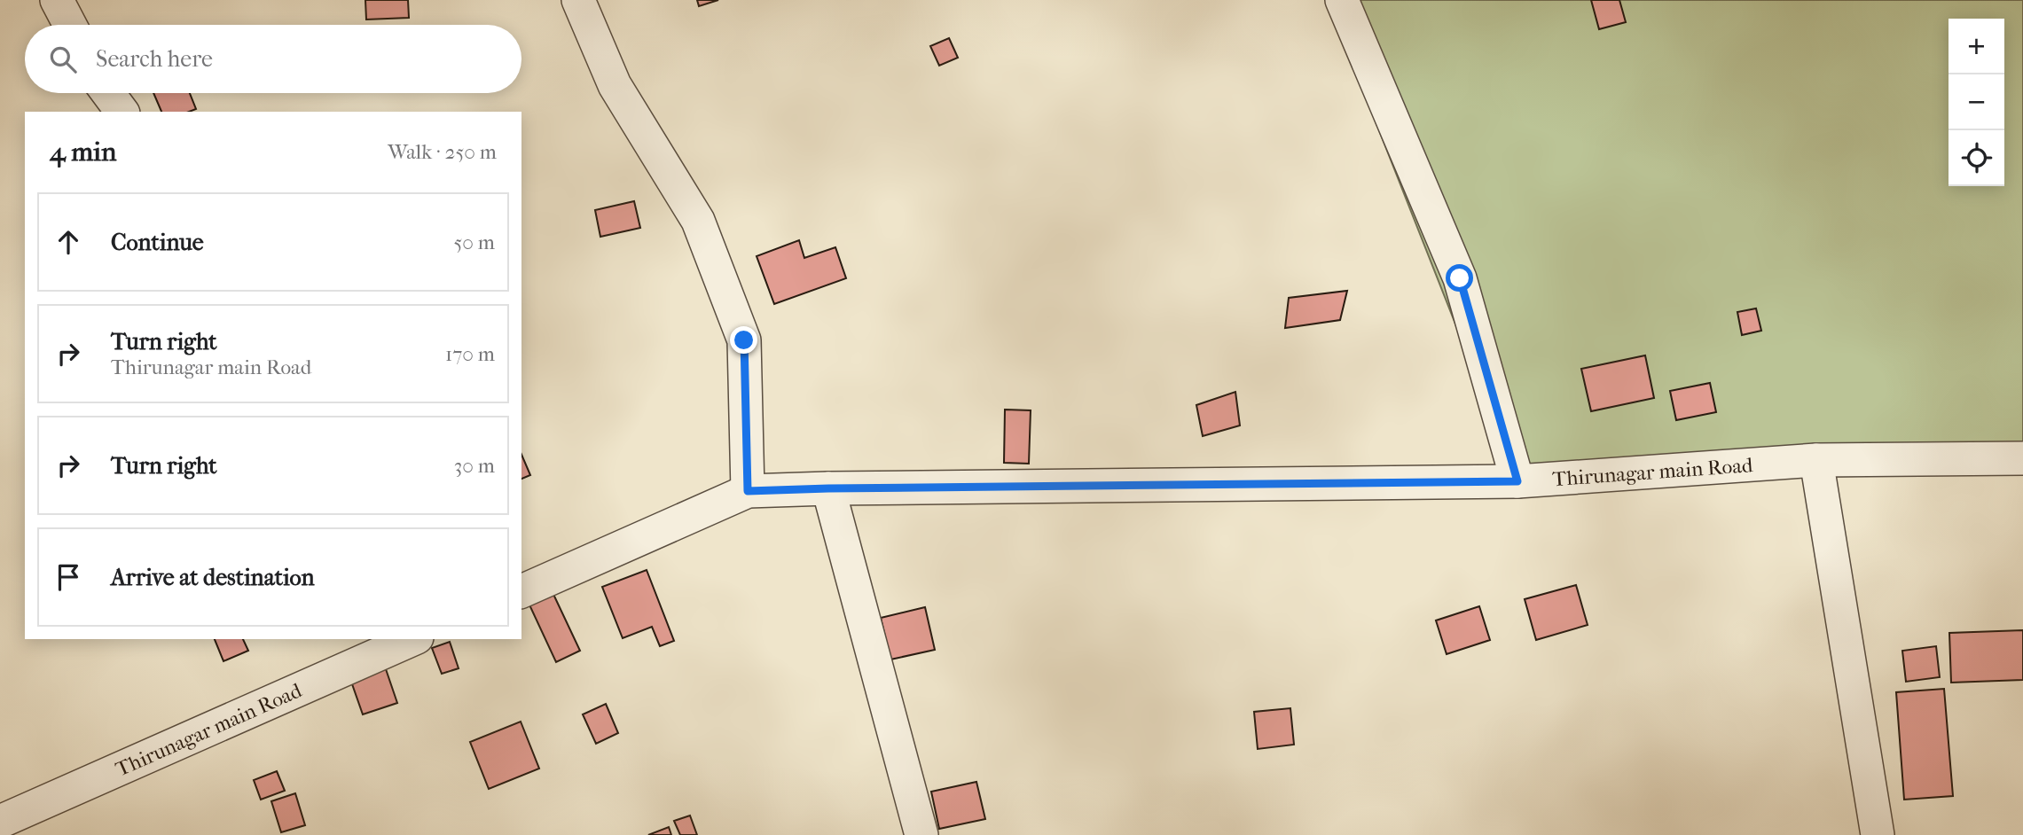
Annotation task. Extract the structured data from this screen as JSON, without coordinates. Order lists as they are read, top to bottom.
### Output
{
  "streets": {
    "street": ["Thirunagar main Road"]
  },
  "page": {
    "map_buttons": ["+", "−"],
    "search": "Search here",
    "heading": ["4 min", "Walk · 250 m"],
    "list": [
      ["Continue", "50 m"],
      ["Turn right", "Thirunagar main Road", "170 m"],
      ["Turn right", "30 m"],
      "Arrive at destination"
    ]
  }
}
